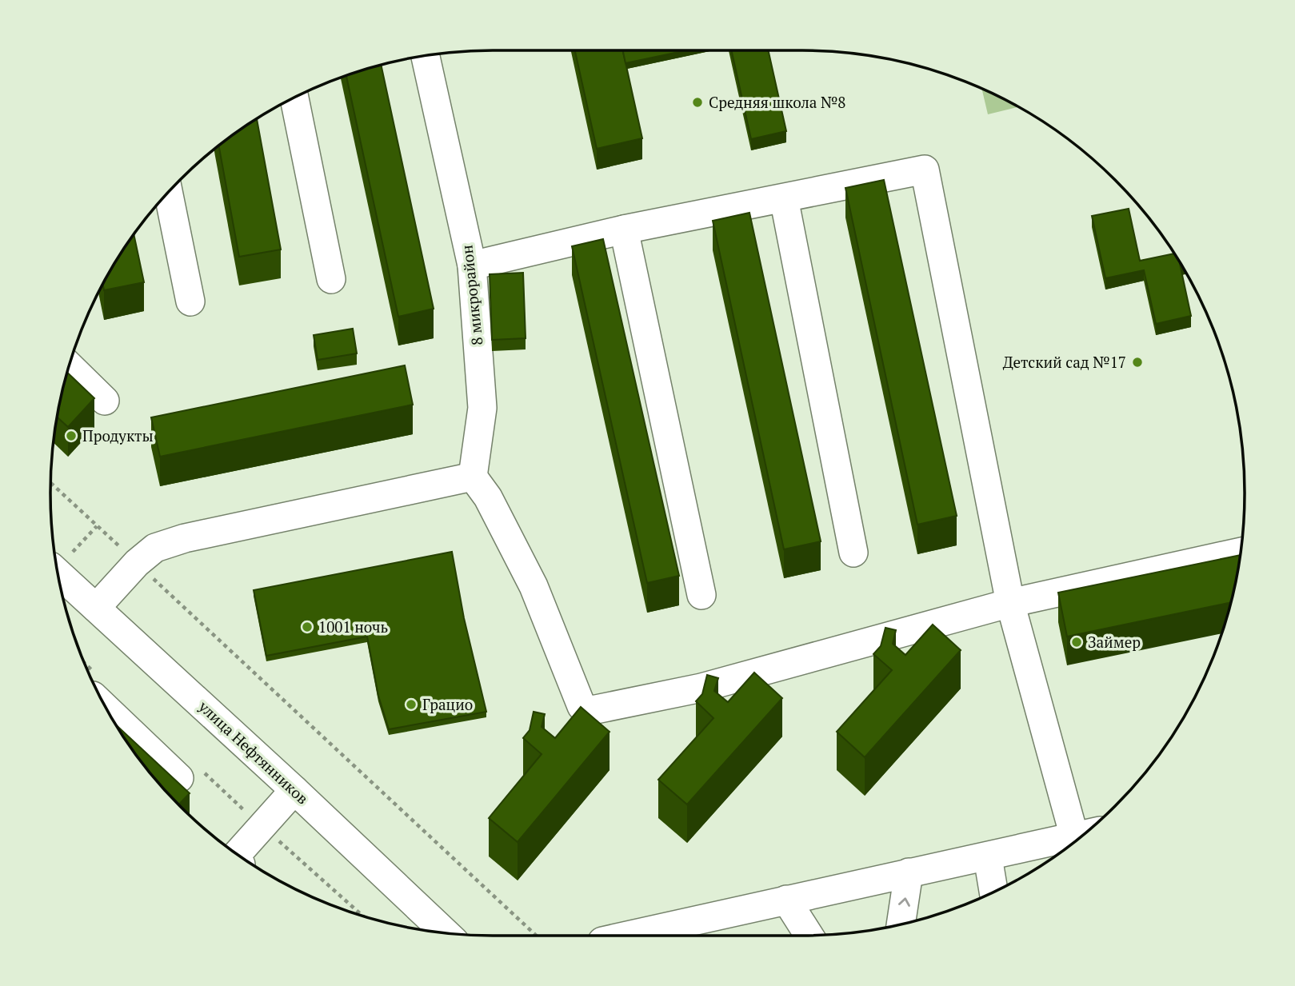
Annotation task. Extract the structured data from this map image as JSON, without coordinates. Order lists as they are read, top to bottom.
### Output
{
  "streets": {
    "street": ["8 микрорайон", "улица Нефтянников"]
  },
  "places": [
    "Средняя школа №8",
    "Детский сад №17",
    "Продукты",
    "1001 ночь",
    "Займер",
    "Грацио"
  ]
}
